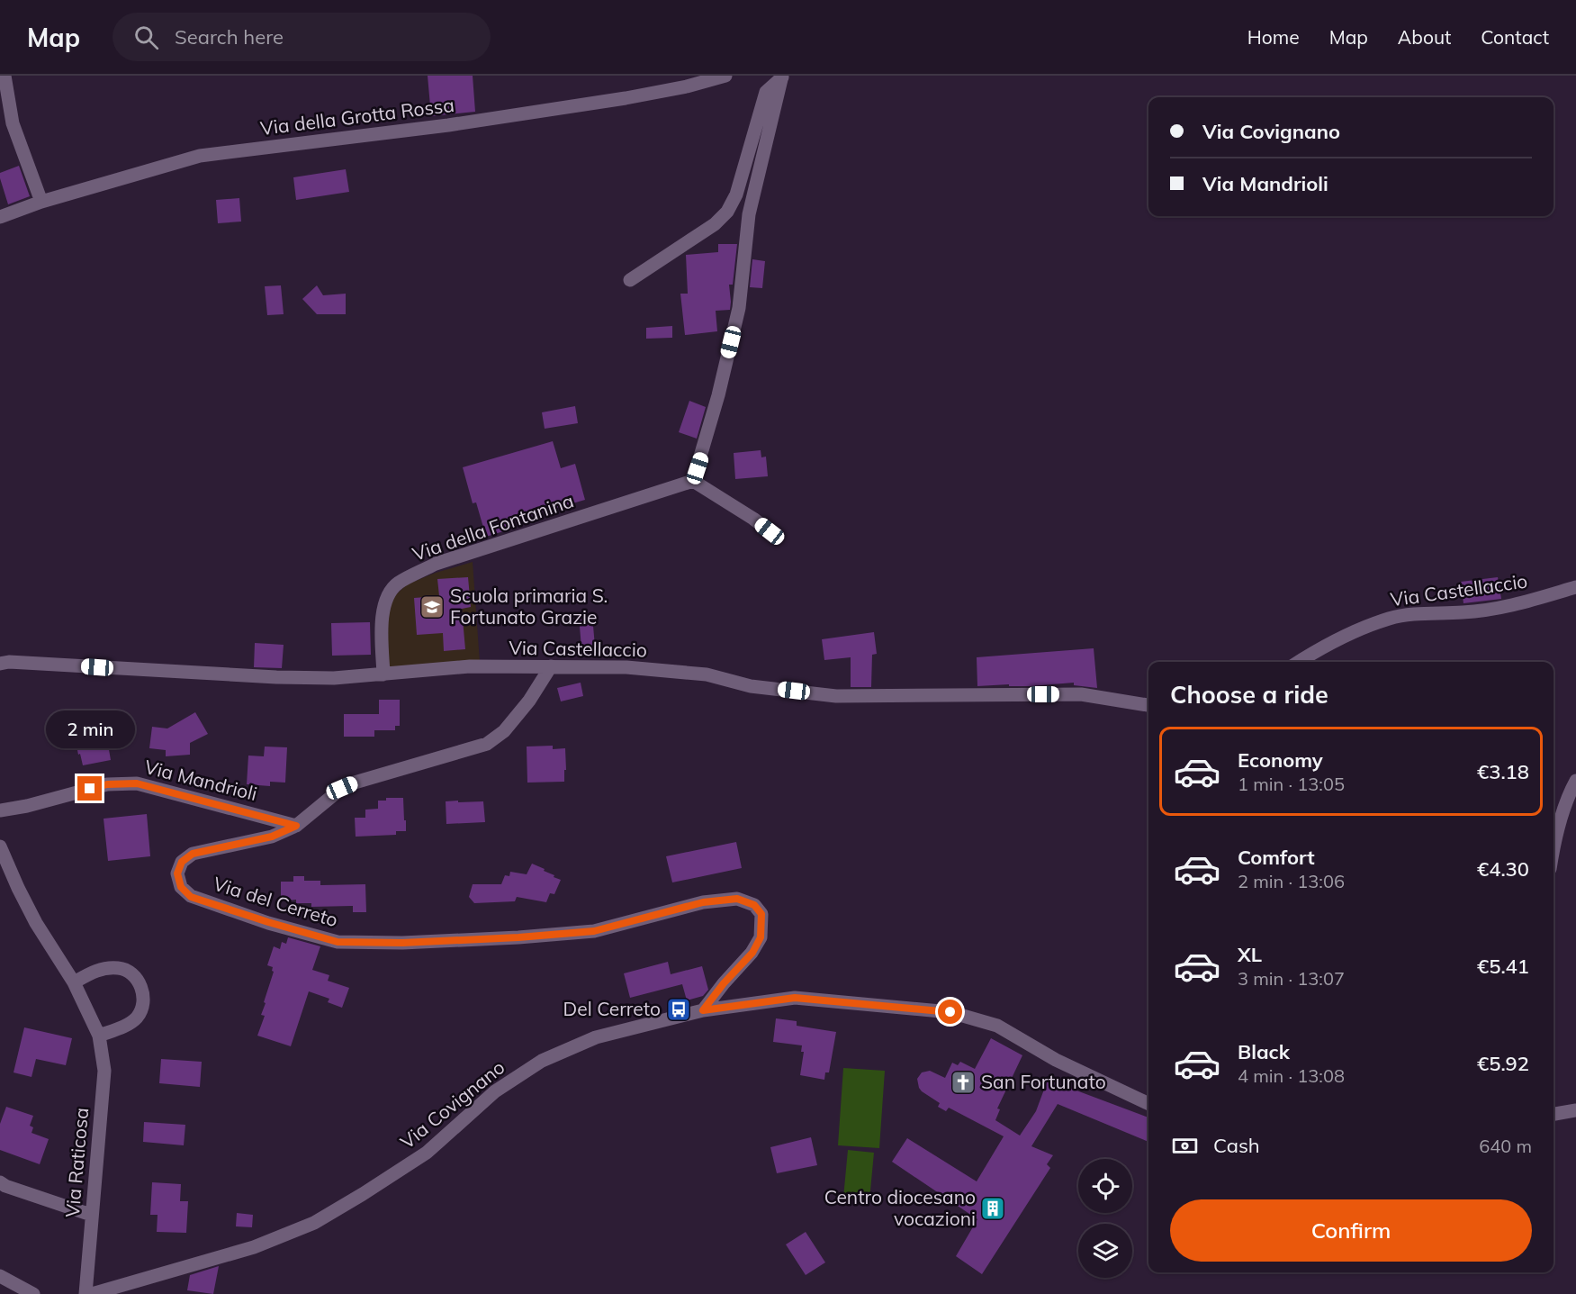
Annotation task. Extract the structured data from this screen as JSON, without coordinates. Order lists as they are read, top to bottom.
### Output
{
  "streets": {
    "street": [
      "Via della Grotta Rossa",
      "Via della Fontanina",
      "Via Castellaccio",
      "Via Mandrioli",
      "Via del Cerreto",
      "Via Covignano",
      "Via Raticosa"
    ]
  },
  "crossings": [
    ["Via della Fontanina", "Via Castellaccio"],
    ["Via Castellaccio", "Via del Cerreto"],
    ["Via Mandrioli", "Via del Cerreto"],
    ["Via del Cerreto", "Via Covignano"]
  ],
  "places": {
    "school or university": ["Scuola primaria S. Fortunato Grazie"],
    "bus stop": ["Del Cerreto"],
    "church": ["San Fortunato"],
    "building": ["Centro diocesano vocazioni"]
  },
  "page": {
    "header": "Map",
    "search": "Search here",
    "nav": [
      "Home",
      "Map",
      "About",
      "Contact"
    ],
    "banner": ["Via Covignano", "Via Mandrioli"],
    "heading": "Choose a ride",
    "bubble": "2 min",
    "list": [
      {
        "name": "Economy",
        "note": "1 min · 13:05",
        "value": "€3.18"
      },
      {
        "name": "Comfort",
        "note": "2 min · 13:06",
        "value": "€4.30"
      },
      {
        "name": "XL",
        "note": "3 min · 13:07",
        "value": "€5.41"
      },
      {
        "name": "Black",
        "note": "4 min · 13:08",
        "value": "€5.92"
      }
    ],
    "pay": ["Cash", "640 m"],
    "buttons": "Confirm"
  }
}
